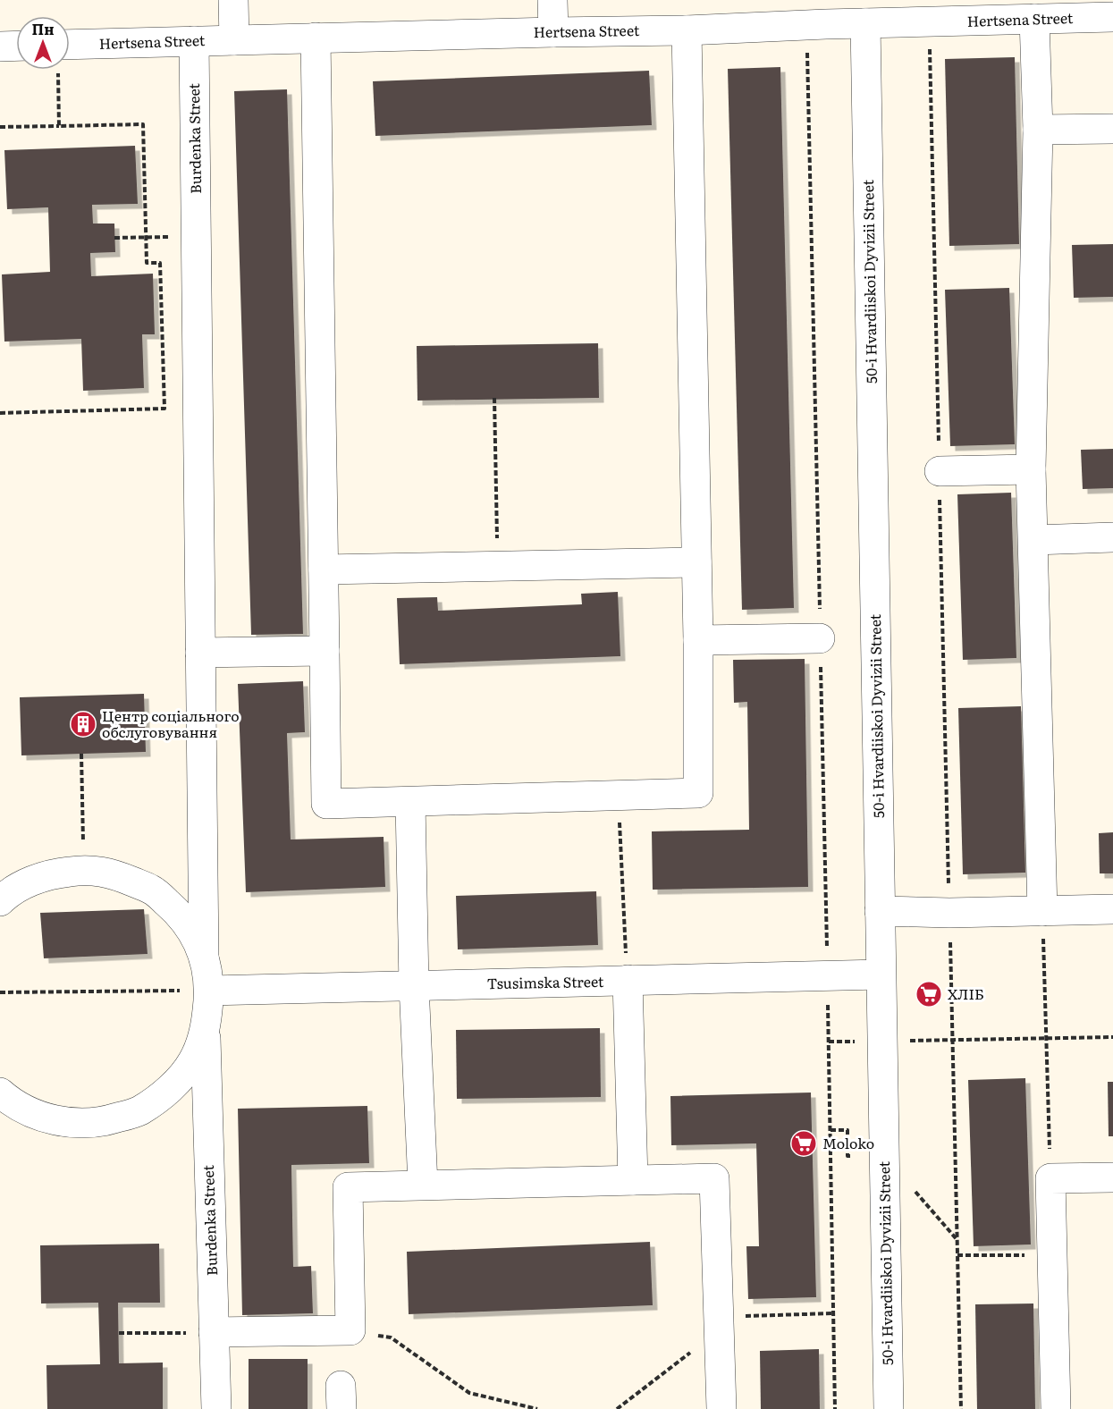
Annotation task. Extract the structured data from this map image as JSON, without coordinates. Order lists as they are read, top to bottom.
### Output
{
  "streets": {
    "street": [
      "Hertsena Street",
      "Burdenka Street",
      "50-i Hvardiiskoi Dyvizii Street",
      "Tsusimska Street"
    ]
  },
  "crossings": [
    ["Hertsena Street", "Burdenka Street"],
    ["Hertsena Street", "50-i Hvardiiskoi Dyvizii Street"],
    ["50-i Hvardiiskoi Dyvizii Street", "Tsusimska Street"]
  ],
  "places": {
    "building": ["Центр соціального обслуговування"],
    "supermarket": ["ХЛІБ", "Moloko"]
  },
  "north": "top"
}
